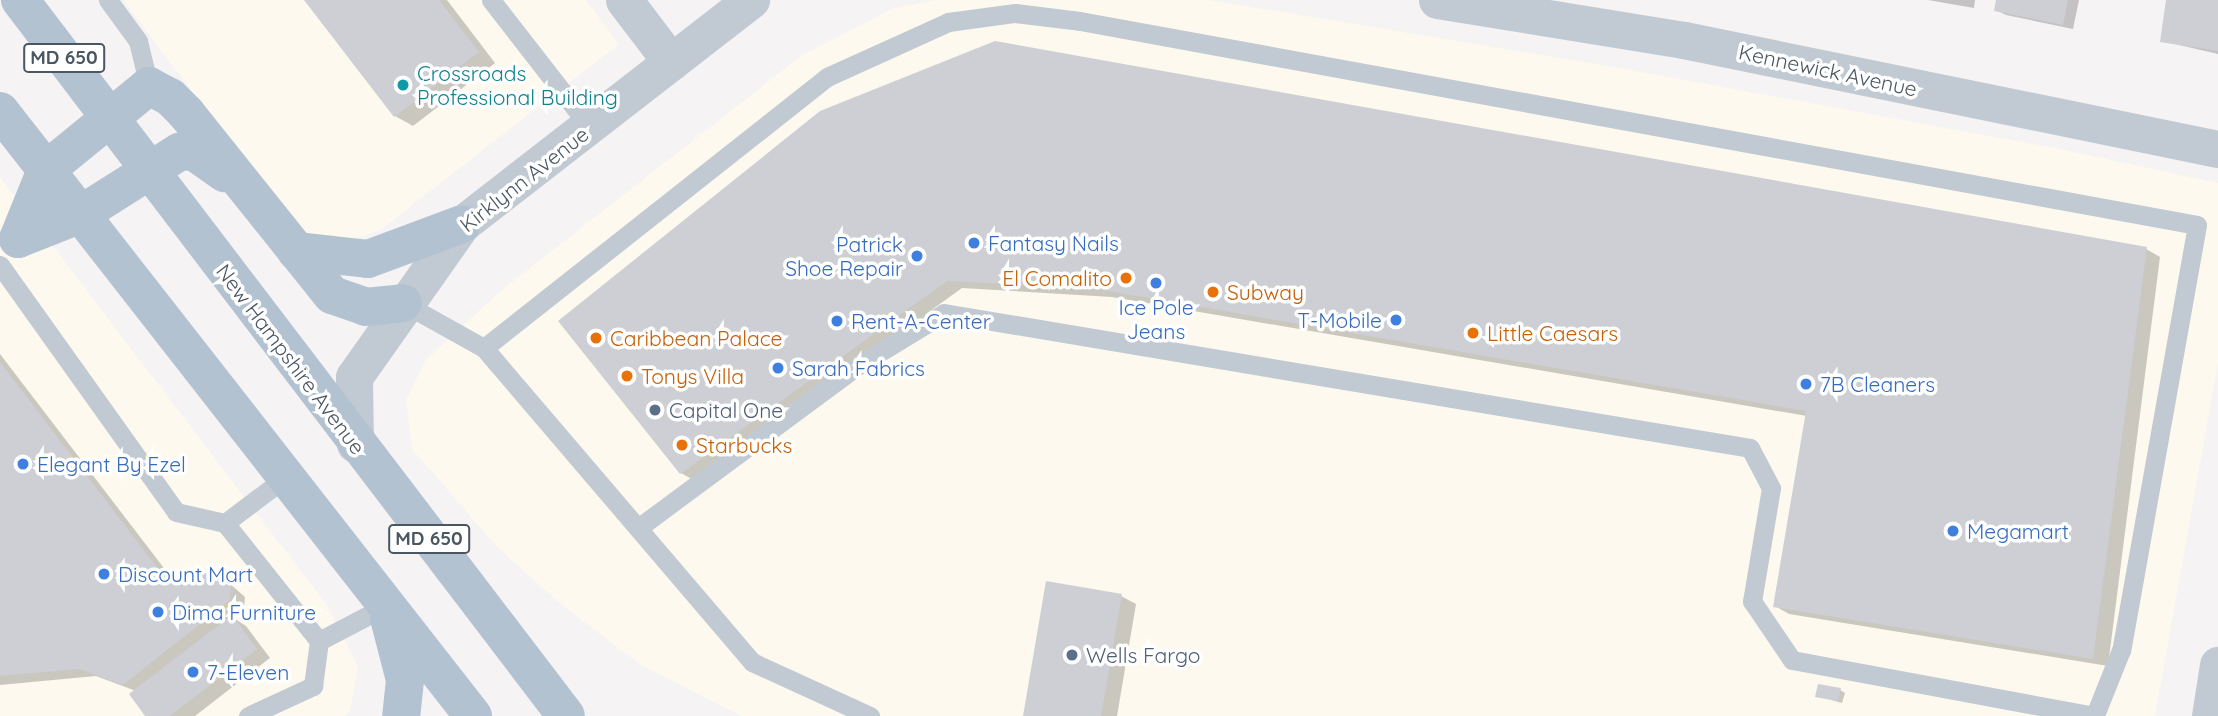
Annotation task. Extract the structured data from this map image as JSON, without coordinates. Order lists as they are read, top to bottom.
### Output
{
  "streets": {
    "main road": ["MD 650", "New Hampshire Avenue"],
    "street": ["Kennewick Avenue", "Kirklynn Avenue"]
  },
  "crossings": [
    ["Kirklynn Avenue", "New Hampshire Avenue"]
  ],
  "places": [
    "Crossroads Professional Building",
    "Fantasy Nails",
    "Patrick Shoe Repair",
    "El Comalito",
    "Ice Pole Jeans",
    "Subway",
    "T-Mobile",
    "Rent-A-Center",
    "Little Caesars",
    "Caribbean Palace",
    "Sarah Fabrics",
    "Tonys Villa",
    "7B Cleaners",
    "Capital One",
    "Starbucks",
    "Elegant By Ezel",
    "Megamart",
    "Discount Mart",
    "Dima Furniture",
    "Wells Fargo",
    "7-Eleven"
  ]
}
